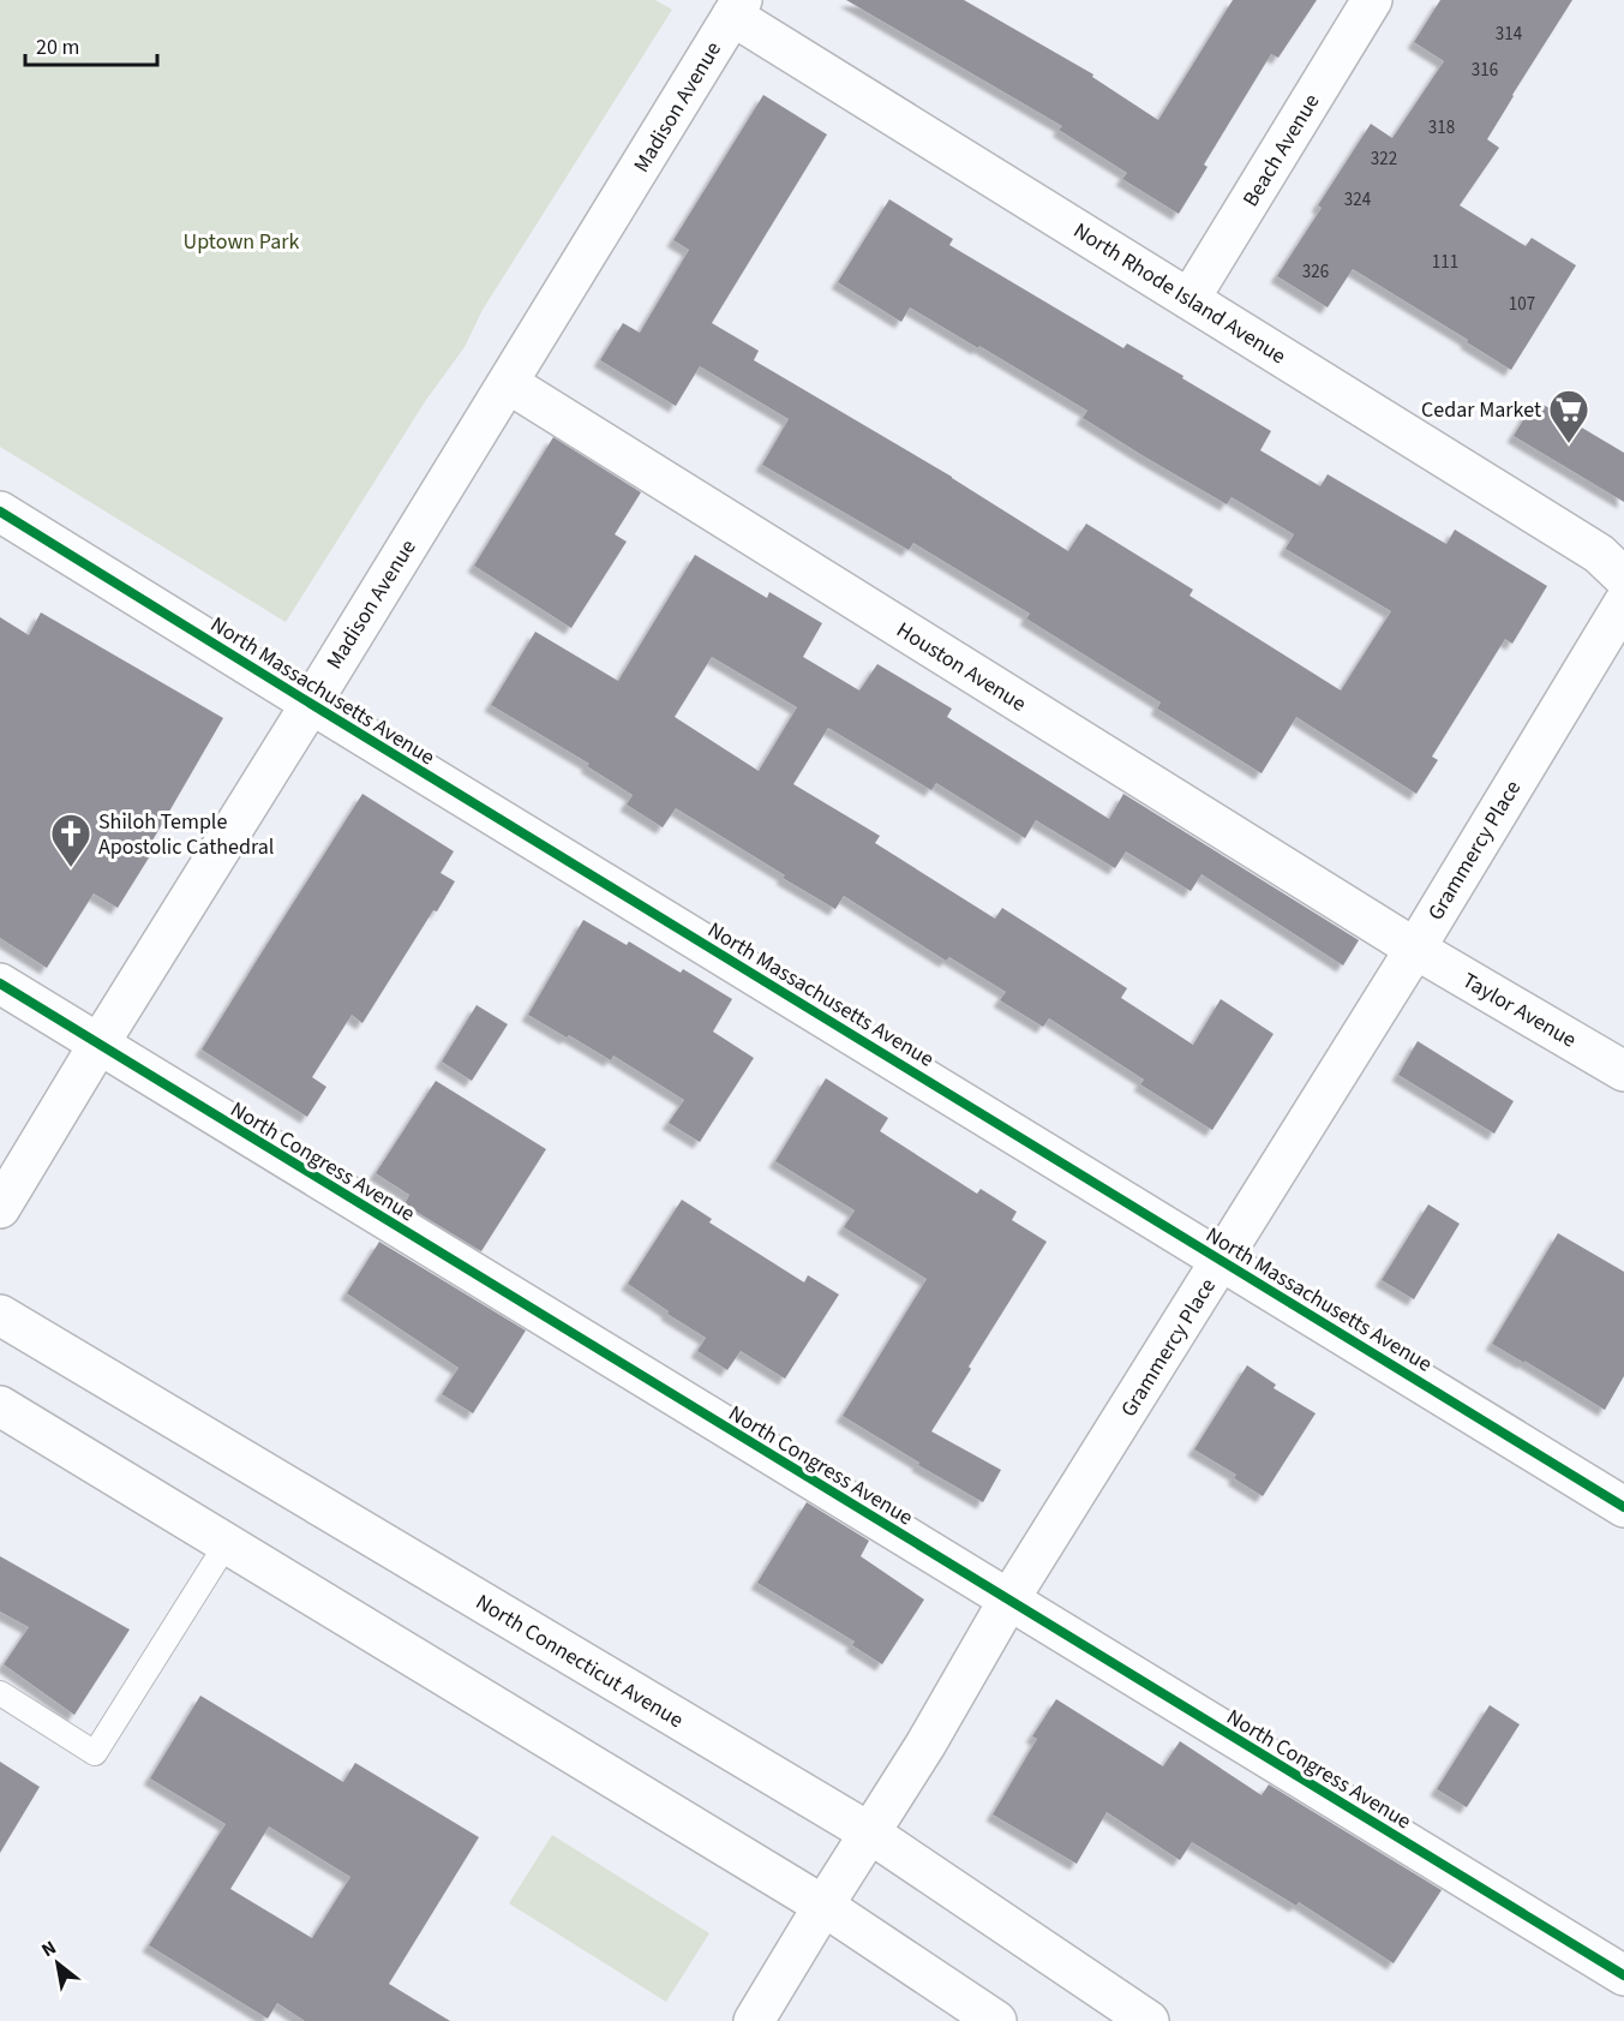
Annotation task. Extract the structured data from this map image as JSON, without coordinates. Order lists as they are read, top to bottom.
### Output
{
  "streets": {
    "street": [
      "Madison Avenue",
      "Beach Avenue",
      "North Rhode Island Avenue",
      "Houston Avenue",
      "North Massachusetts Avenue",
      "Grammercy Place",
      "Taylor Avenue",
      "North Congress Avenue",
      "North Connecticut Avenue"
    ]
  },
  "crossings": [
    ["Madison Avenue", "North Rhode Island Avenue"],
    ["Madison Avenue", "Houston Avenue"],
    ["Madison Avenue", "North Massachusetts Avenue"],
    ["Madison Avenue", "North Congress Avenue"],
    ["Beach Avenue", "North Rhode Island Avenue"],
    ["Houston Avenue", "Grammercy Place"],
    ["Houston Avenue", "Taylor Avenue"],
    ["North Massachusetts Avenue", "Grammercy Place"],
    ["Grammercy Place", "Taylor Avenue"],
    ["Grammercy Place", "North Congress Avenue"],
    ["Grammercy Place", "North Connecticut Avenue"]
  ],
  "parks": ["Uptown Park"],
  "places": {
    "supermarket": ["Cedar Market"],
    "church": ["Shiloh Temple Apostolic Cathedral"]
  },
  "house_numbers": [
    "314",
    "316",
    "318",
    "322",
    "324",
    "111",
    "326",
    "107"
  ],
  "scale_bar": "20 m",
  "north": "top left"
}
